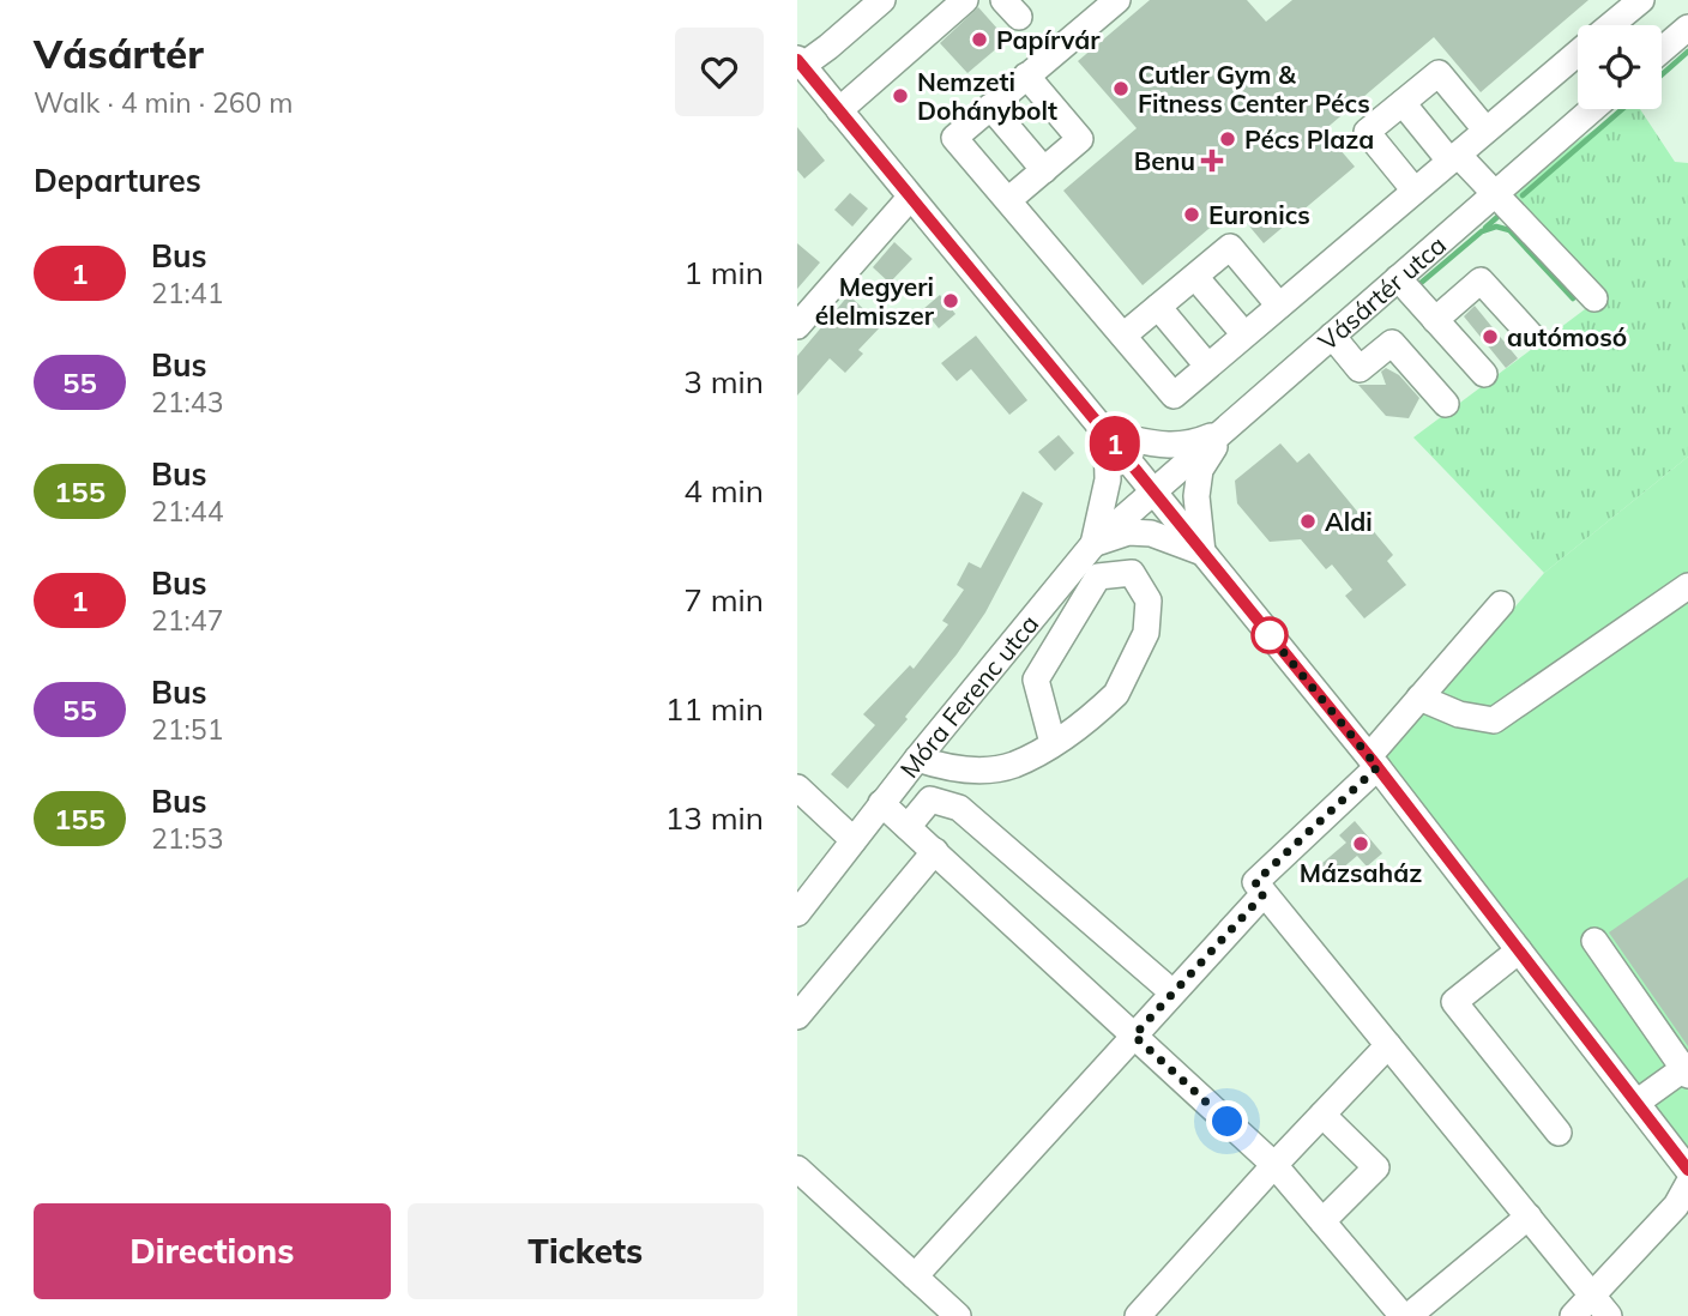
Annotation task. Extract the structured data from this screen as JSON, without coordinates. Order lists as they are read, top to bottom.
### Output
{
  "streets": {
    "street": ["Vásártér utca", "Móra Ferenc utca"]
  },
  "crossings": [
    ["Vásártér utca", "Móra Ferenc utca"]
  ],
  "places": {
    "other": [
      "Papírvár",
      "Cutler Gym & Fitness Center Pécs",
      "Nemzeti Dohánybolt",
      "Pécs Plaza",
      "Euronics",
      "Megyeri élelmiszer",
      "autómosó",
      "Aldi",
      "Mázsaház"
    ],
    "health": ["Benu"]
  },
  "lines": ["bus line 1"],
  "page": {
    "heading": [
      ["Vásártér", "Walk · 4 min · 260 m"],
      "Departures"
    ],
    "on_map": "1",
    "list": [
      {
        "mark": "1",
        "name": "Bus",
        "note": "21:41",
        "value": "1 min"
      },
      {
        "mark": "55",
        "name": "Bus",
        "note": "21:43",
        "value": "3 min"
      },
      {
        "mark": "155",
        "name": "Bus",
        "note": "21:44",
        "value": "4 min"
      },
      {
        "mark": "1",
        "name": "Bus",
        "note": "21:47",
        "value": "7 min"
      },
      {
        "mark": "55",
        "name": "Bus",
        "note": "21:51",
        "value": "11 min"
      },
      {
        "mark": "155",
        "name": "Bus",
        "note": "21:53",
        "value": "13 min"
      }
    ],
    "buttons": ["Directions", "Tickets"]
  }
}
